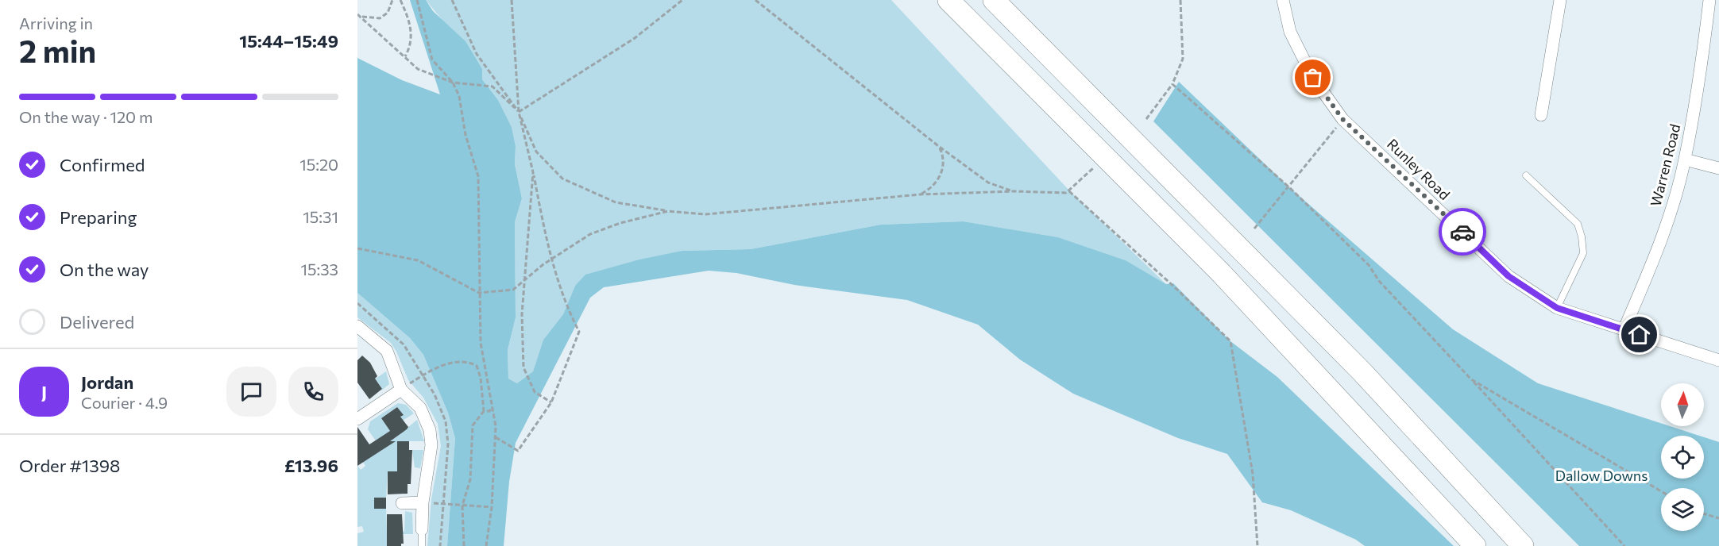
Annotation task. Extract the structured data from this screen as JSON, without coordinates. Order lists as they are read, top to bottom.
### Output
{
  "streets": {
    "street": ["Warren Road", "Runley Road"]
  },
  "crossings": [
    ["Warren Road", "Runley Road"]
  ],
  "parks": ["Dallow Downs"],
  "north": "top",
  "page": {
    "heading": ["2 min", "Arriving in", "15:44–15:49"],
    "panel": [
      "Jordan",
      "Courier · 4.9",
      "Order #1398",
      "£13.96"
    ],
    "bar": "On the way · 120 m",
    "list": [
      ["Confirmed", "15:20"],
      ["Preparing", "15:31"],
      ["On the way", "15:33"],
      "Delivered"
    ],
    "round": "J"
  }
}
